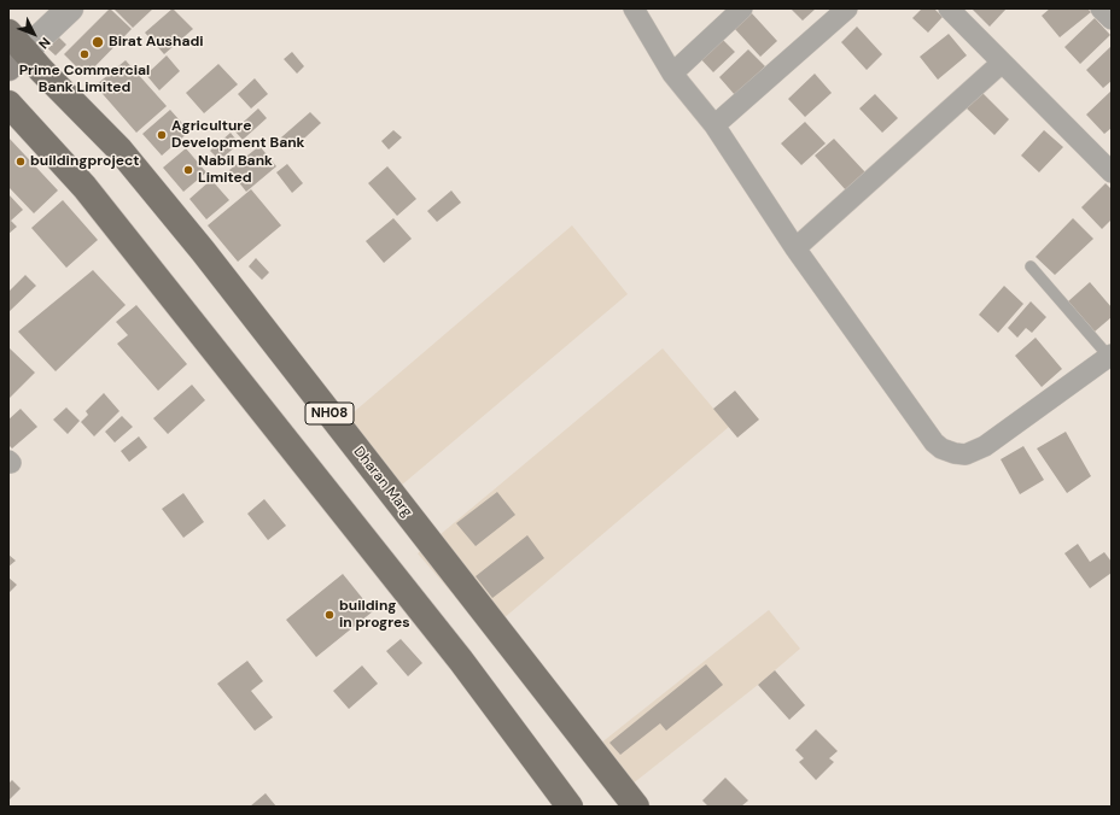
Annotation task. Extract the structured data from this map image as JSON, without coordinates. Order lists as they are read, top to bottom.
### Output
{
  "streets": {
    "main road": ["NH08", "Dharan Marg"]
  },
  "places": [
    "Birat Aushadi",
    "Prime Commercial Bank Limited",
    "Agriculture Development Bank",
    "buildingproject",
    "Nabil Bank Limited",
    "building in progres"
  ],
  "north": "bottom right"
}
